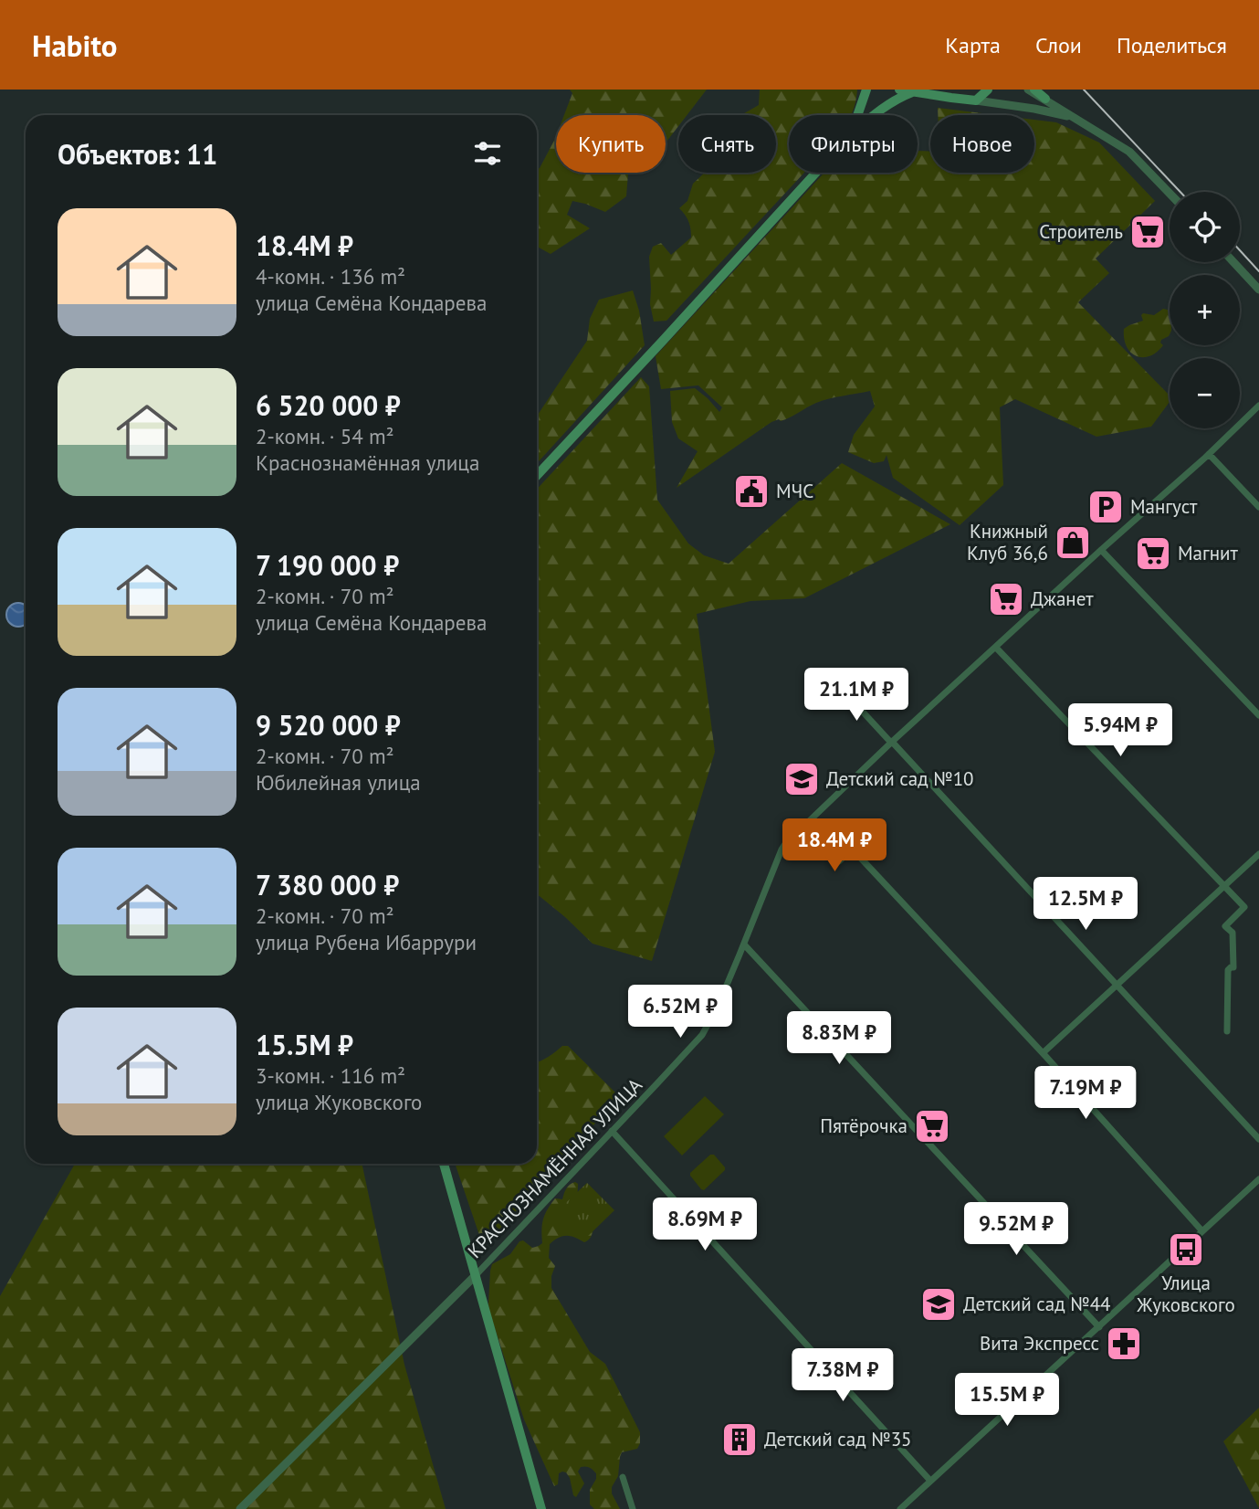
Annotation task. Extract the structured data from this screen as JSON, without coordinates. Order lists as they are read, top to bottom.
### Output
{
  "streets": {
    "street": ["КРАСНОЗНАМЁННАЯ УЛИЦА"]
  },
  "places": {
    "supermarket": [
      "Строитель",
      "Магнит",
      "Джанет",
      "Пятёрочка"
    ],
    "public building": ["МЧС"],
    "parking": ["Мангуст"],
    "shop": ["Книжный Клуб 36,6"],
    "school or university": ["Детский сад №10", "Детский сад №44"],
    "bus stop": ["Улица Жуковского"],
    "pharmacy": ["Вита Экспресс"],
    "building": ["Детский сад №35"]
  },
  "page": {
    "header": "Habito",
    "nav": ["Карта", "Слои", "Поделиться"],
    "chip": [
      "Купить",
      "Снять",
      "Фильтры",
      "Новое"
    ],
    "heading": "Объектов: 11",
    "map_buttons": ["+", "−"],
    "list": [
      {
        "name": "18.4M ₽",
        "note": "4-комн. · 136 m² · улица Семёна Кондарева"
      },
      {
        "name": "6 520 000 ₽",
        "note": "2-комн. · 54 m² · Краснознамённая улица"
      },
      {
        "name": "7 190 000 ₽",
        "note": "2-комн. · 70 m² · улица Семёна Кондарева"
      },
      {
        "name": "9 520 000 ₽",
        "note": "2-комн. · 70 m² · Юбилейная улица"
      },
      {
        "name": "7 380 000 ₽",
        "note": "2-комн. · 70 m² · улица Рубена Ибаррури"
      },
      {
        "name": "15.5M ₽",
        "note": "3-комн. · 116 m² · улица Жуковского"
      }
    ],
    "price": [
      "21.1M ₽",
      "5.94M ₽",
      "18.4M ₽",
      "12.5M ₽",
      "6.52M ₽",
      "8.83M ₽",
      "7.19M ₽",
      "8.69M ₽",
      "9.52M ₽",
      "7.38M ₽",
      "15.5M ₽"
    ]
  }
}
